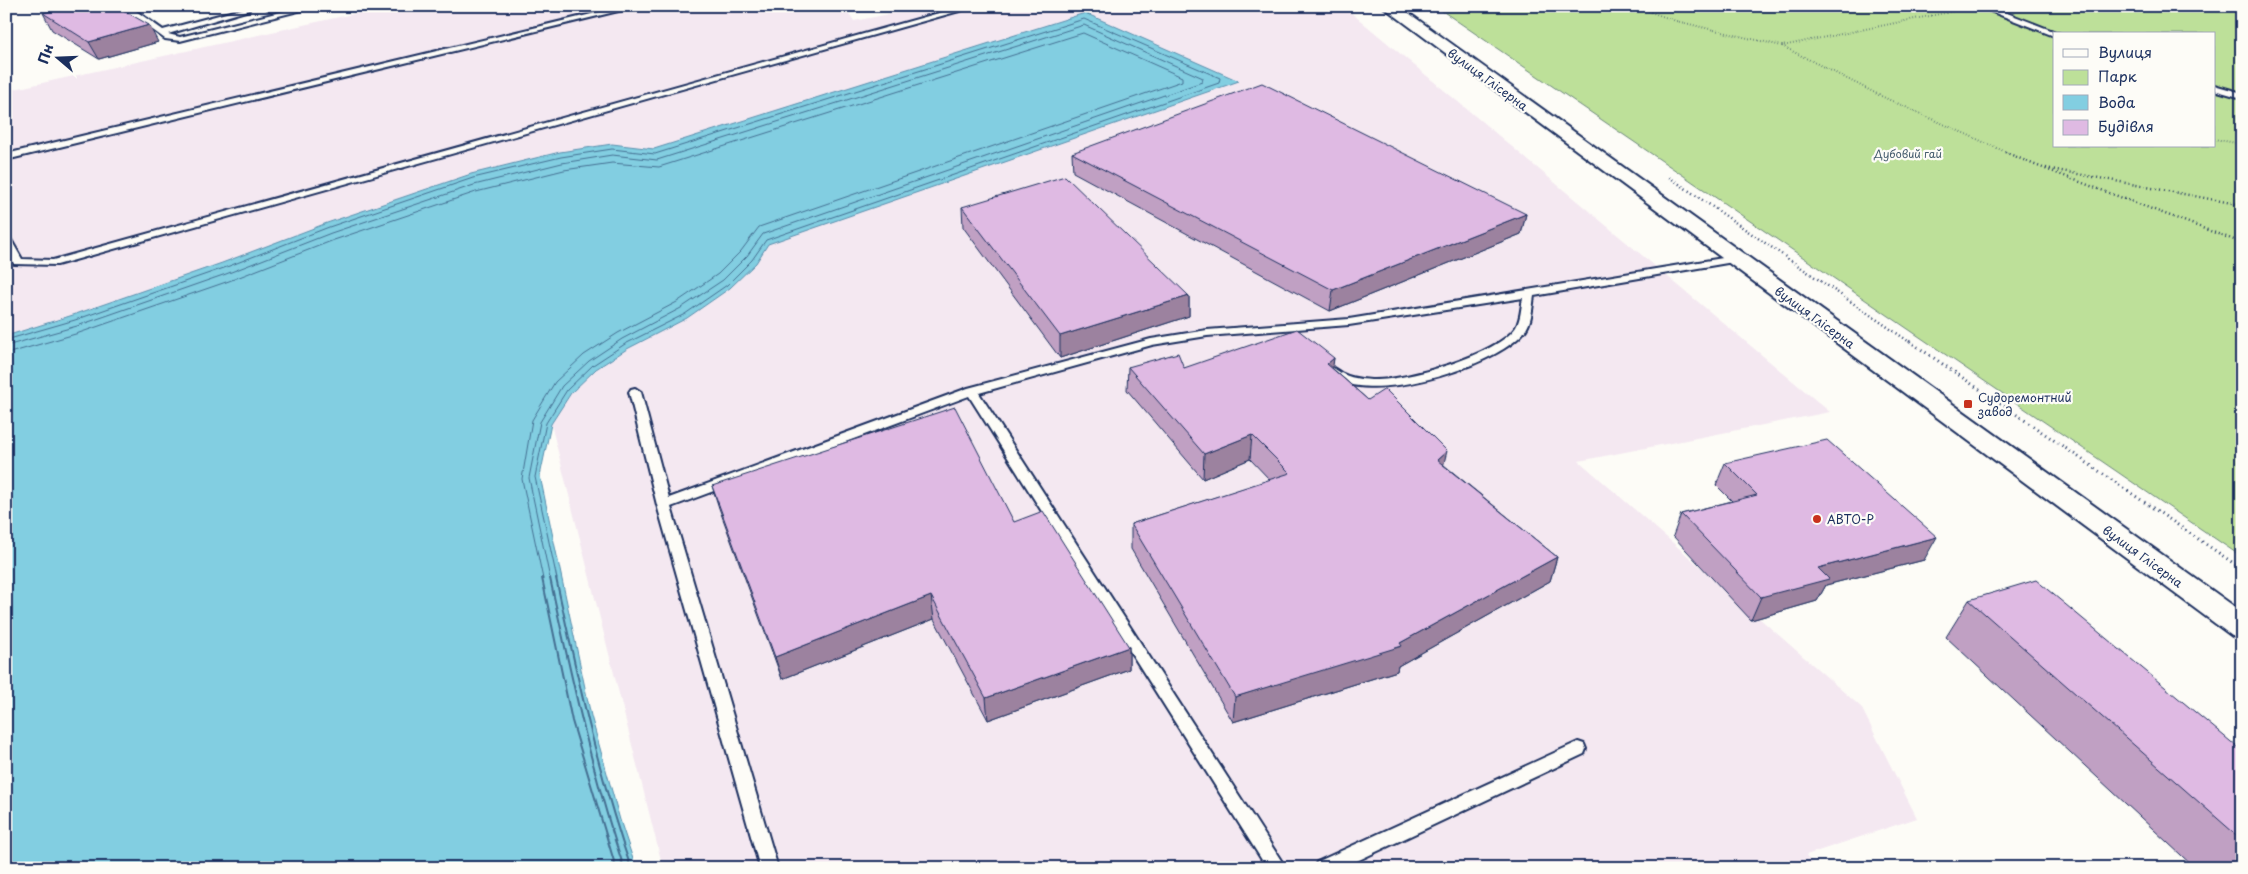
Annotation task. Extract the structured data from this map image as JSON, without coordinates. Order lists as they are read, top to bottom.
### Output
{
  "streets": {
    "street": ["вулиця Глісерна"]
  },
  "parks": ["Дубовий гай"],
  "places": {
    "transit": ["Судоремонтний завод"],
    "other": ["АВТО-Р"]
  },
  "legend": [
    "Вулиця",
    "Парк",
    "Вода",
    "Будівля"
  ],
  "north": "left"
}
